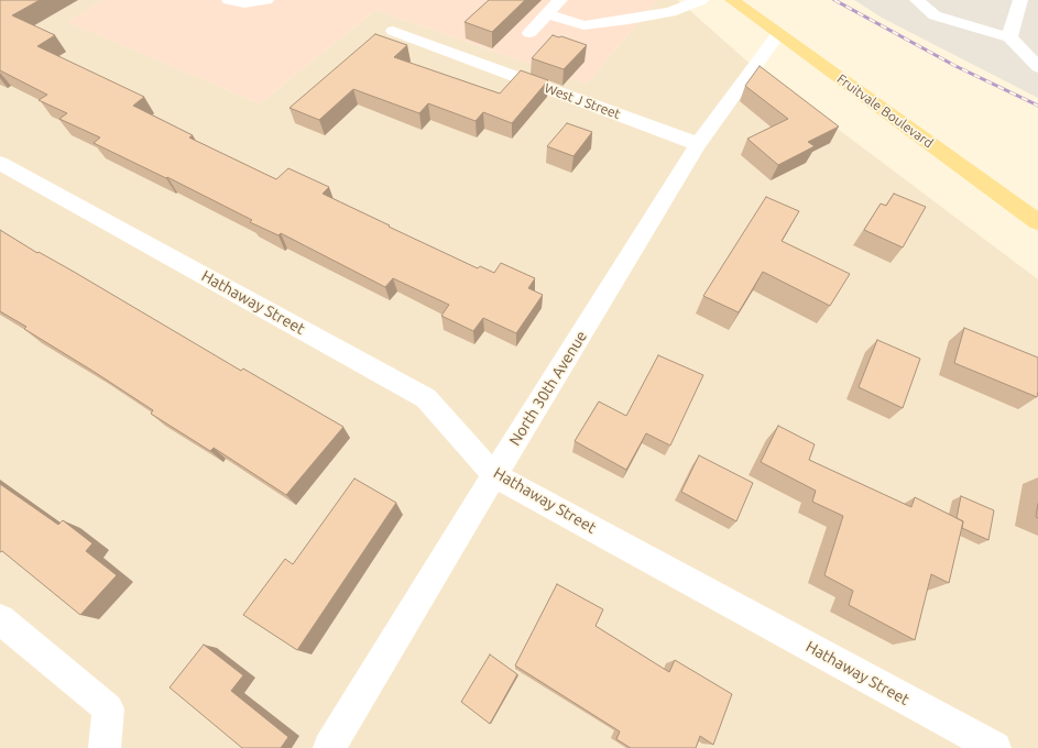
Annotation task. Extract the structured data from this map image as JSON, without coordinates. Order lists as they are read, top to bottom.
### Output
{
  "streets": {
    "main road": ["Fruitvale Boulevard"],
    "street": ["West J Street", "Hathaway Street", "North 30th Avenue"]
  },
  "crossings": [
    ["West J Street", "North 30th Avenue"],
    ["Fruitvale Boulevard", "North 30th Avenue"],
    ["Hathaway Street", "North 30th Avenue"]
  ]
}
